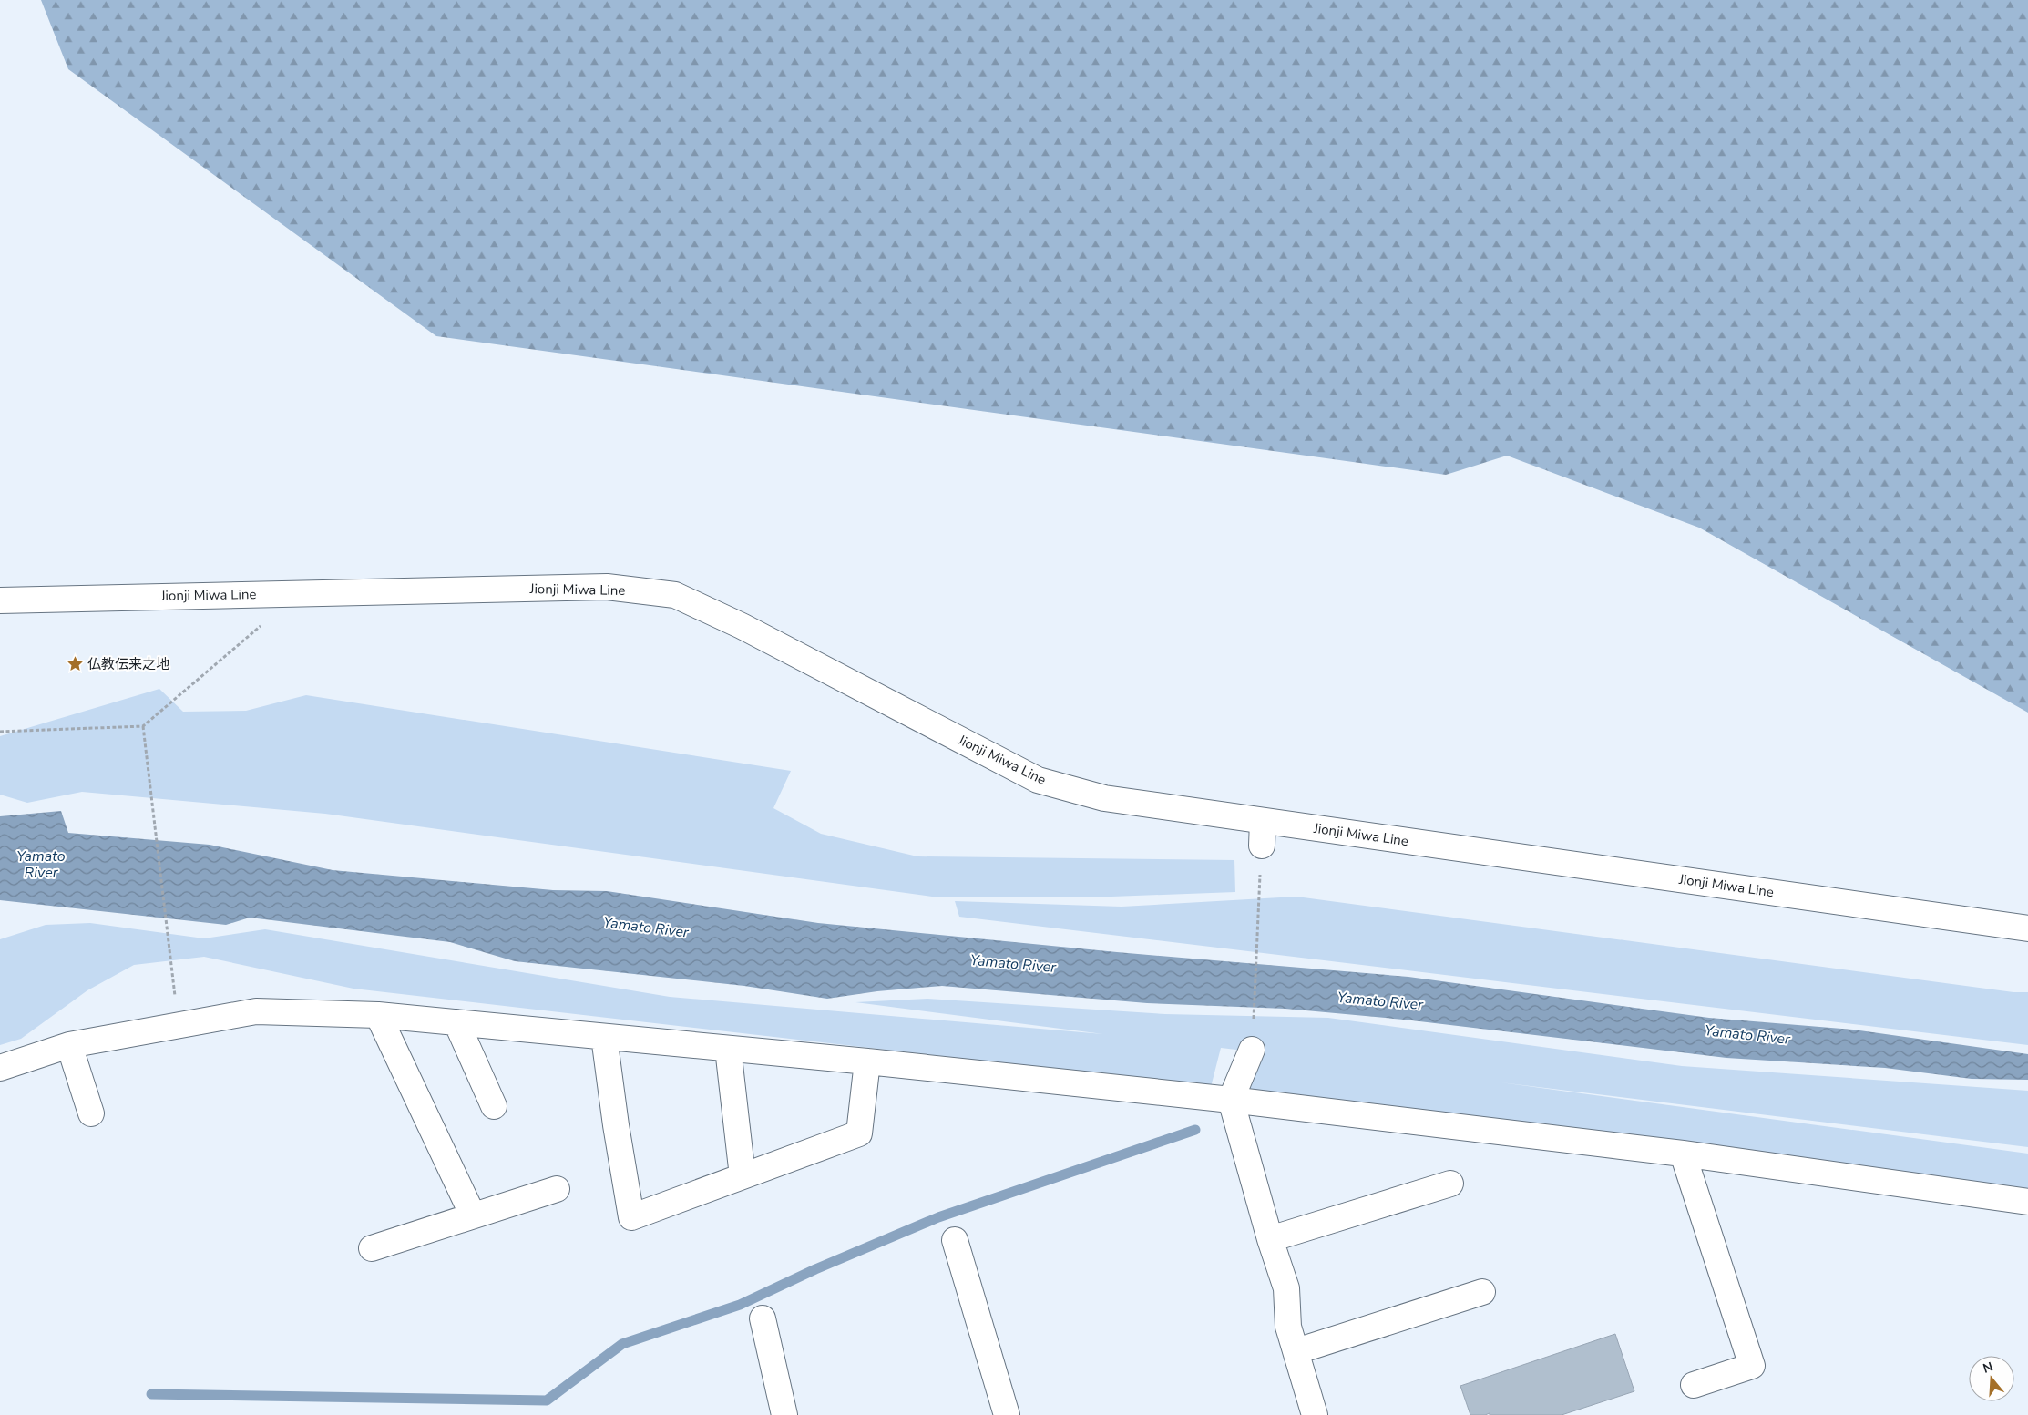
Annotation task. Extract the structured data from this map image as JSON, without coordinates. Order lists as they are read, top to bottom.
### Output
{
  "streets": {
    "street": ["Jionji Miwa Line"]
  },
  "water": ["Yamato River"],
  "places": {
    "place": ["仏教伝来之地"]
  },
  "north": "top"
}
